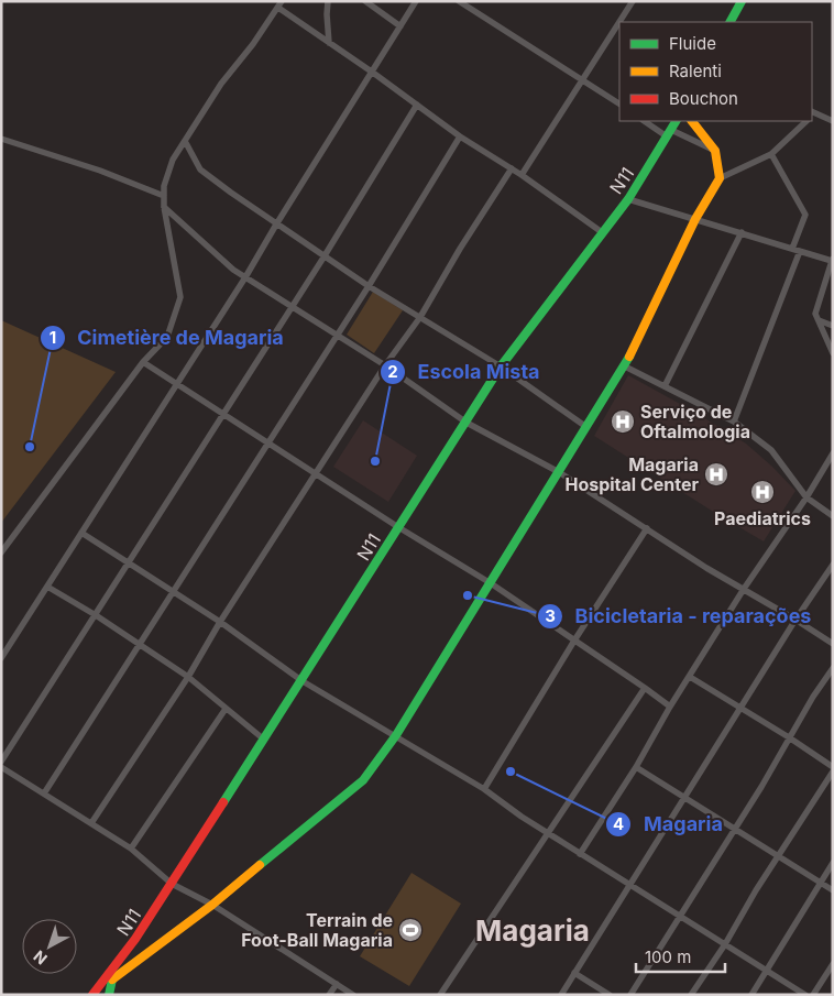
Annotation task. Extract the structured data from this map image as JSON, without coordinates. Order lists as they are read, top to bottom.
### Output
{
  "streets": {
    "street": ["N11"]
  },
  "districts": ["Magaria"],
  "places": {
    "hospital": ["Serviço de Oftalmologia", "Magaria Hospital Center", "Paediatrics"],
    "other": [
      "Cimetière de Magaria",
      "Escola Mista",
      "Bicicletaria - reparações",
      "Magaria"
    ],
    "sports": ["Terrain de Foot-Ball Magaria"]
  },
  "legend": ["Fluide", "Ralenti", "Bouchon"],
  "scale_bar": "100 m",
  "north": "bottom left"
}
